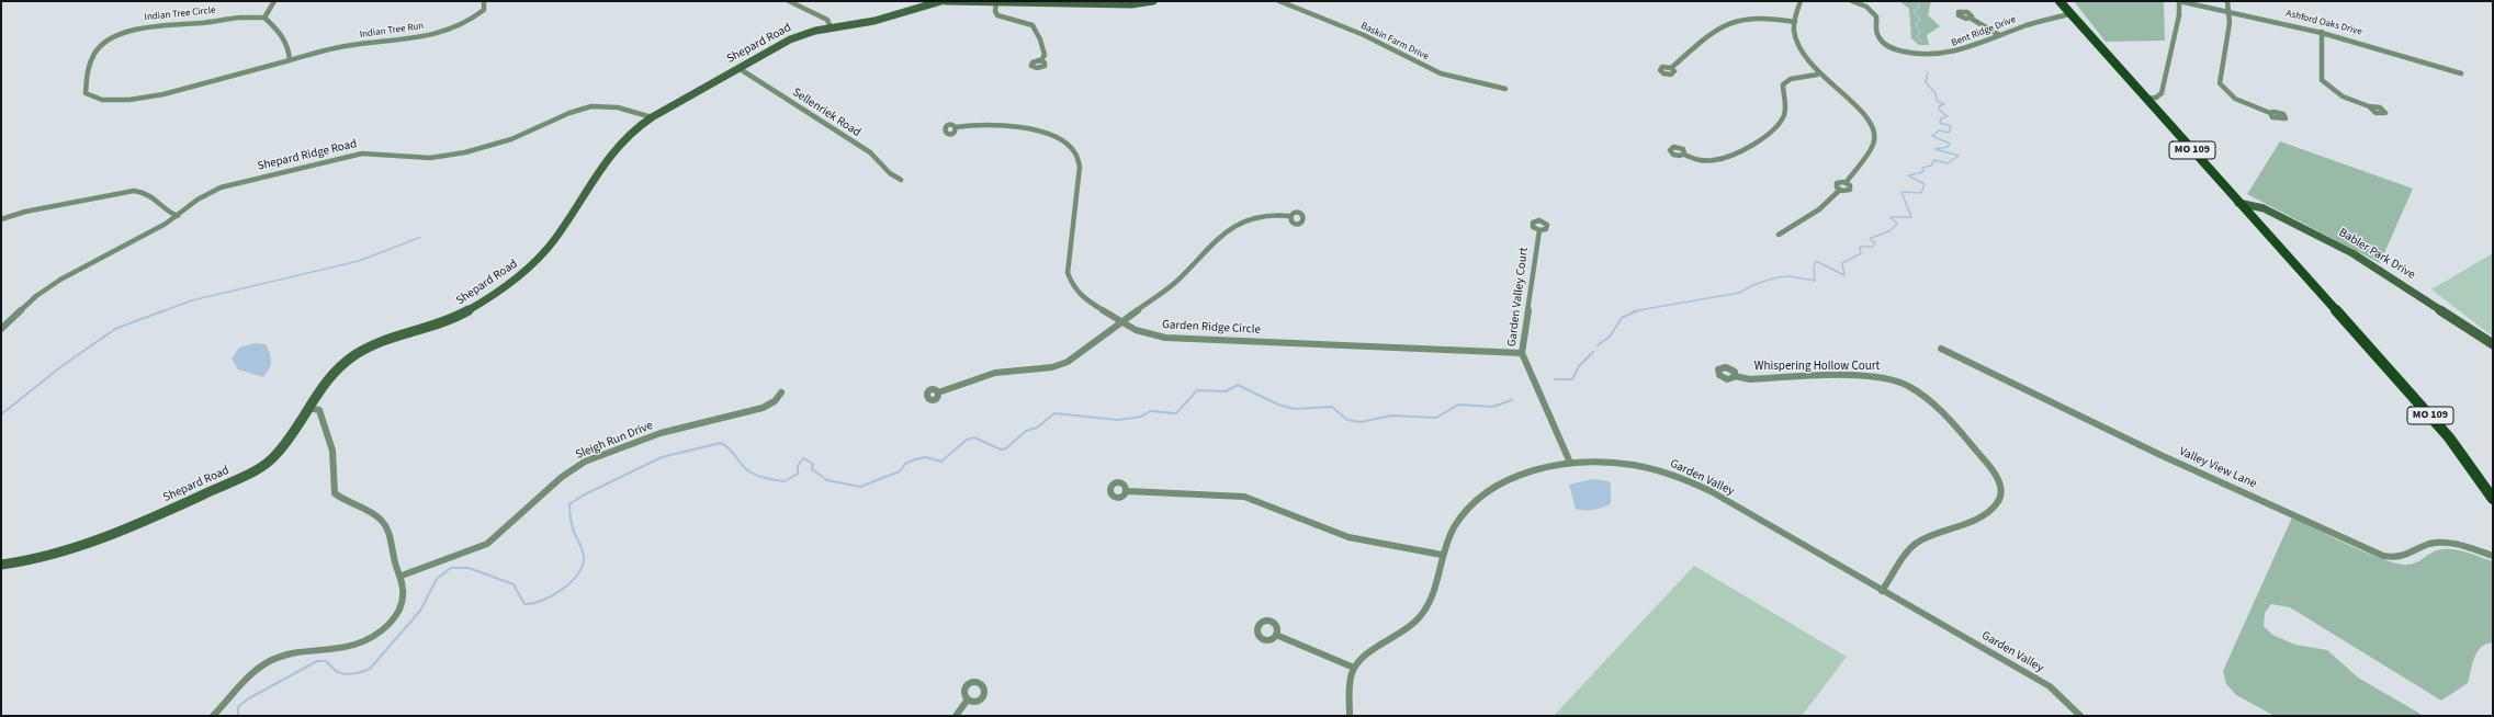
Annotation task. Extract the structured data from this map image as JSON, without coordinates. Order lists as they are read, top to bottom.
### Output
{
  "streets": {
    "main road": ["MO 109"],
    "street": [
      "Indian Tree Circle",
      "Ashford Oaks Drive",
      "Indian Tree Run",
      "Bent Ridge Drive",
      "Baskin Farm Drive",
      "Shepard Road",
      "Sellenriek Road",
      "Shepard Ridge Road",
      "Babler Park Drive",
      "Garden Valley Court",
      "Garden Ridge Circle",
      "Whispering Hollow Court",
      "Sleigh Run Drive",
      "Valley View Lane",
      "Garden Valley"
    ]
  },
  "crossings": [
    ["Indian Tree Circle", "Indian Tree Run"],
    ["Bent Ridge Drive", "MO 109"],
    ["Shepard Road", "Sellenriek Road"],
    ["Shepard Road", "Shepard Ridge Road"],
    ["MO 109", "Babler Park Drive"],
    ["Garden Valley Court", "Garden Ridge Circle"],
    ["Garden Valley Court", "Garden Valley"],
    ["Whispering Hollow Court", "Garden Valley"]
  ]
}
